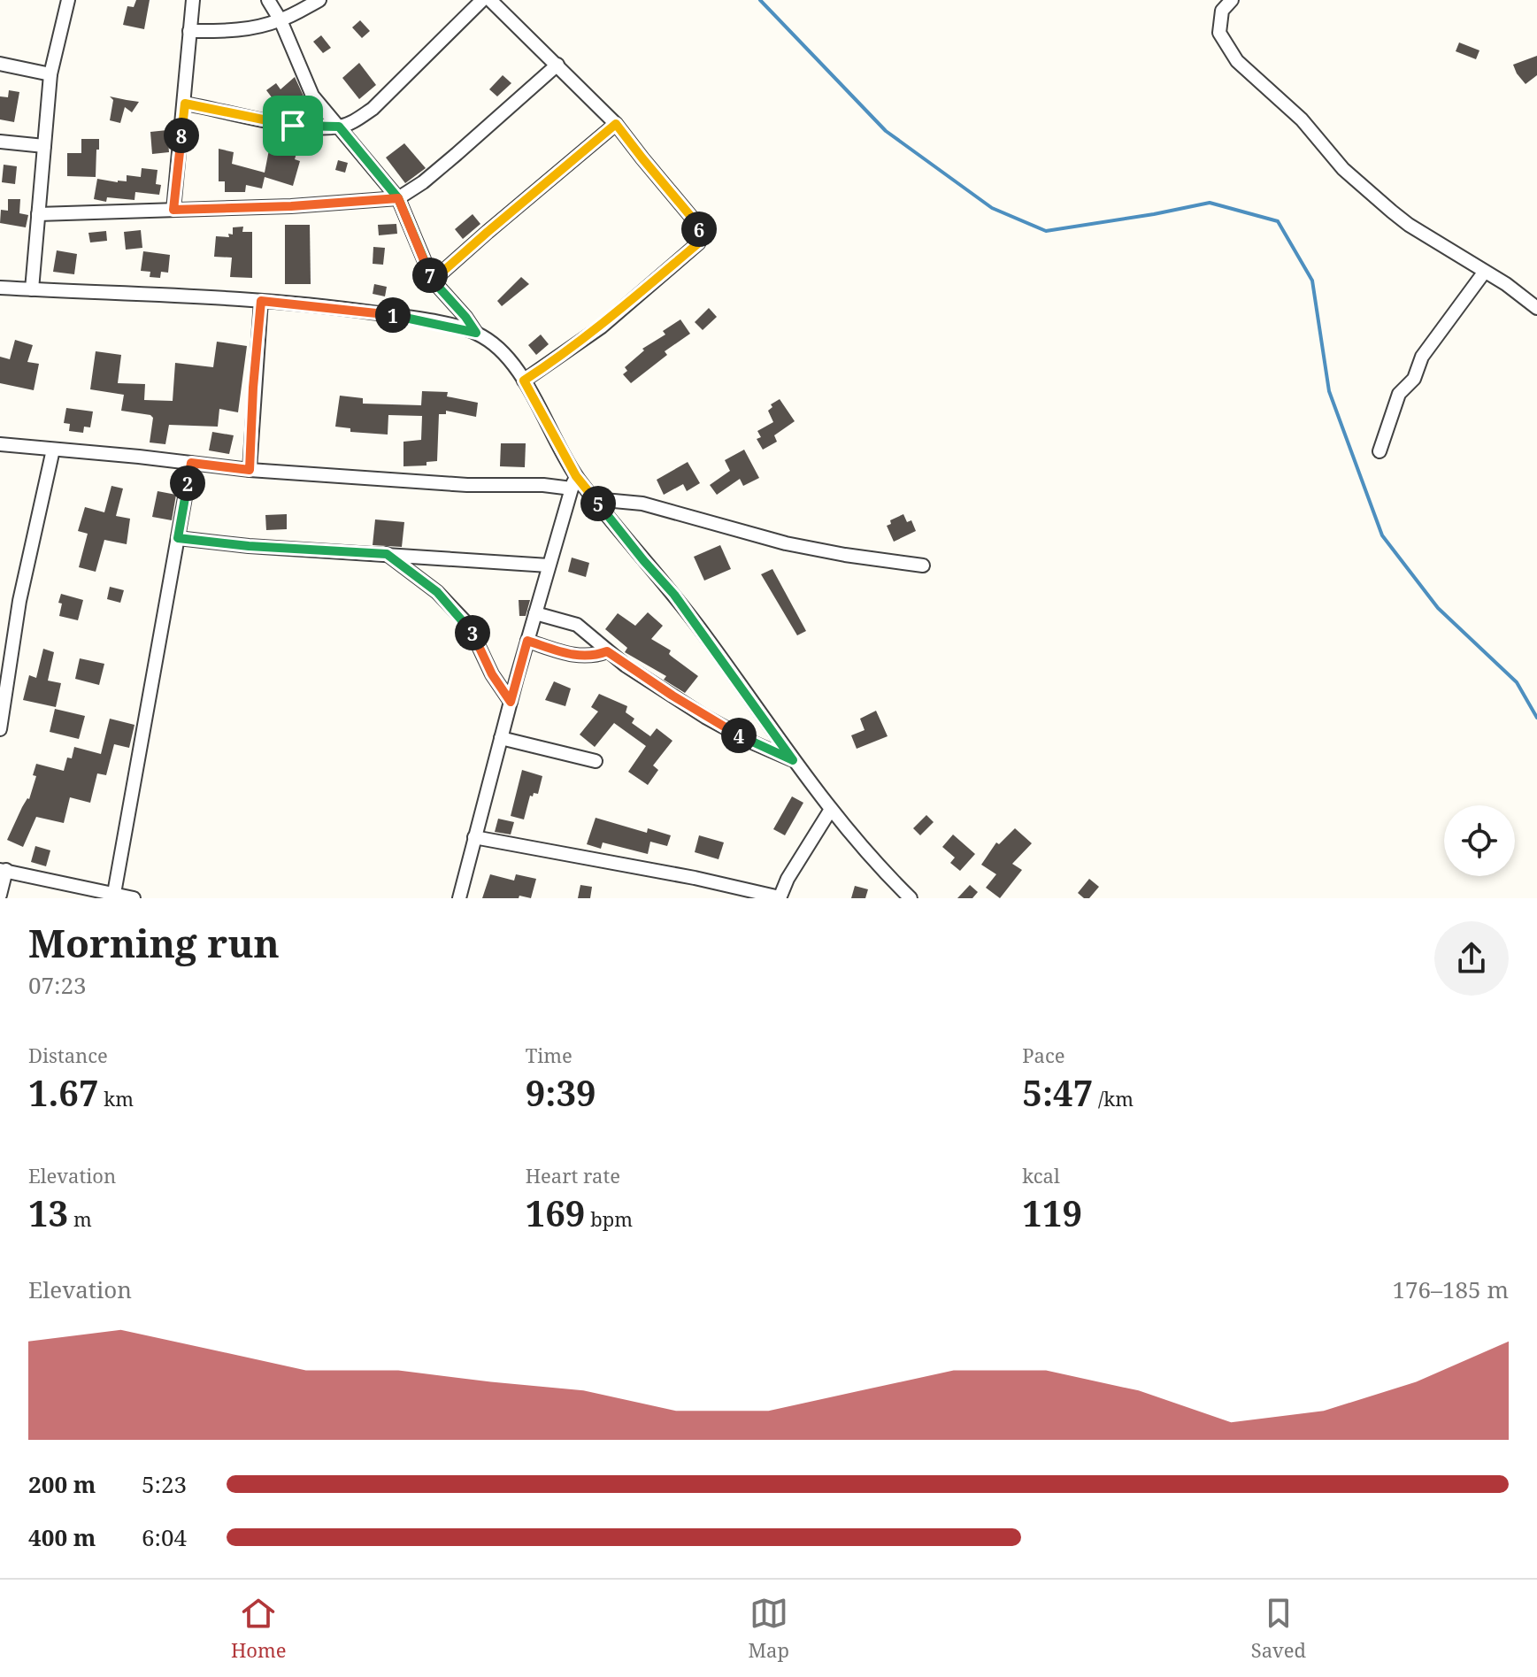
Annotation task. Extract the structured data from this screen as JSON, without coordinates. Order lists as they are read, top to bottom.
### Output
{
  "page": {
    "pins": [
      "8",
      "6",
      "7",
      "1",
      "2",
      "5",
      "3",
      "4"
    ],
    "heading": ["Morning run", "07:23"],
    "stats": [
      ["Distance", "1.67 km"],
      ["Time", "9:39"],
      ["Pace", "5:47 /km"],
      ["Elevation", "13 m"],
      ["Heart rate", "169 bpm"],
      ["kcal", "119"]
    ],
    "chart": ["Elevation", "176–185 m"],
    "list": [
      {
        "name": "200 m",
        "note": "5:23"
      },
      {
        "name": "400 m",
        "note": "6:04"
      }
    ],
    "tabs": ["Home", "Map", "Saved"]
  }
}
